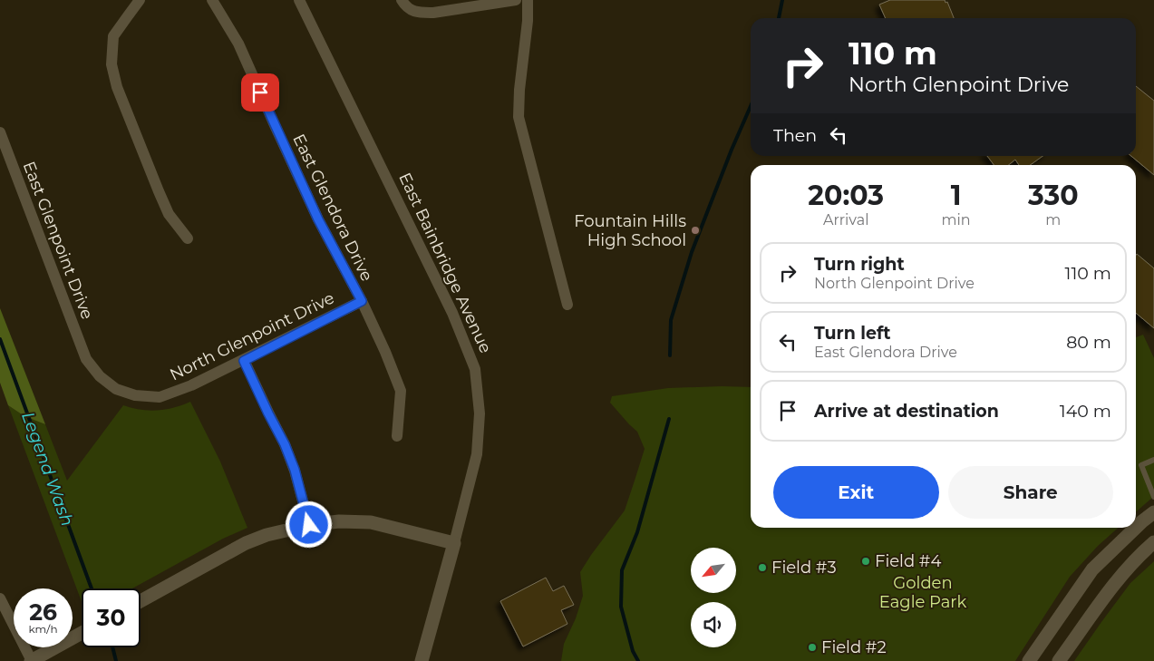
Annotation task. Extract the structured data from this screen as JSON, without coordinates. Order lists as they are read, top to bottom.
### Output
{
  "streets": {
    "street": [
      "East Glendora Drive",
      "East Glenpoint Drive",
      "East Bainbridge Avenue",
      "North Glenpoint Drive"
    ]
  },
  "crossings": [
    ["East Glendora Drive", "North Glenpoint Drive"],
    ["East Glenpoint Drive", "North Glenpoint Drive"]
  ],
  "water": ["Legend Wash"],
  "parks": ["Golden Eagle Park"],
  "places": [
    "Fountain Hills High School",
    "Field #4",
    "Field #3",
    "Field #2"
  ],
  "north": "bottom left",
  "page": {
    "turn": ["110 m", "North Glenpoint Drive"],
    "then": "Then",
    "eta": [
      "20:03",
      "Arrival",
      "1",
      "min",
      "330",
      "m"
    ],
    "list": [
      {
        "name": "Turn right",
        "note": "North Glenpoint Drive",
        "value": "110 m"
      },
      {
        "name": "Turn left",
        "note": "East Glendora Drive",
        "value": "80 m"
      },
      {
        "name": "Arrive at destination",
        "value": "140 m"
      }
    ],
    "buttons": ["Exit", "Share"],
    "speed": "26 km/h",
    "limit": "30"
  }
}
